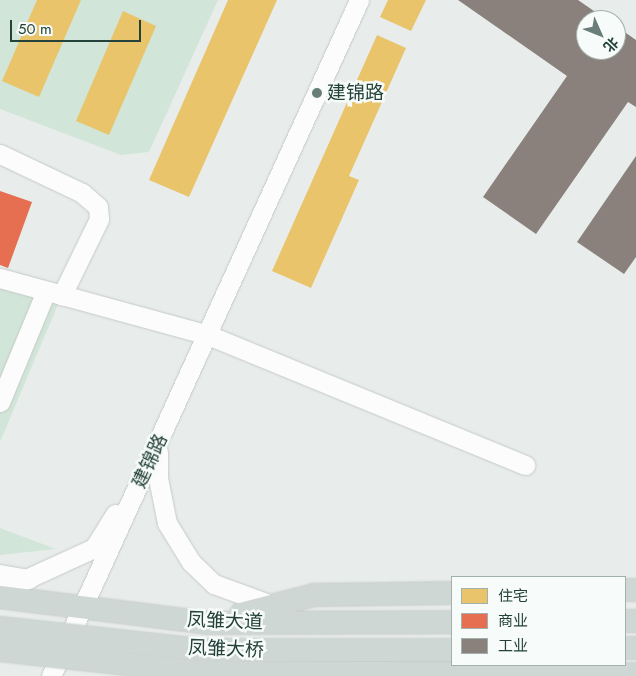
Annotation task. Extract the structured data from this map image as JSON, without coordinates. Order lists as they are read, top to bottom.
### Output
{
  "streets": {
    "main road": ["凤雏大道", "凤雏大桥"],
    "street": ["建锦路"]
  },
  "crossings": [
    ["建锦路", "凤雏大道"]
  ],
  "places": ["建锦路"],
  "legend": ["住宅", "商业", "工业"],
  "scale_bar": "50 m",
  "north": "bottom right"
}
